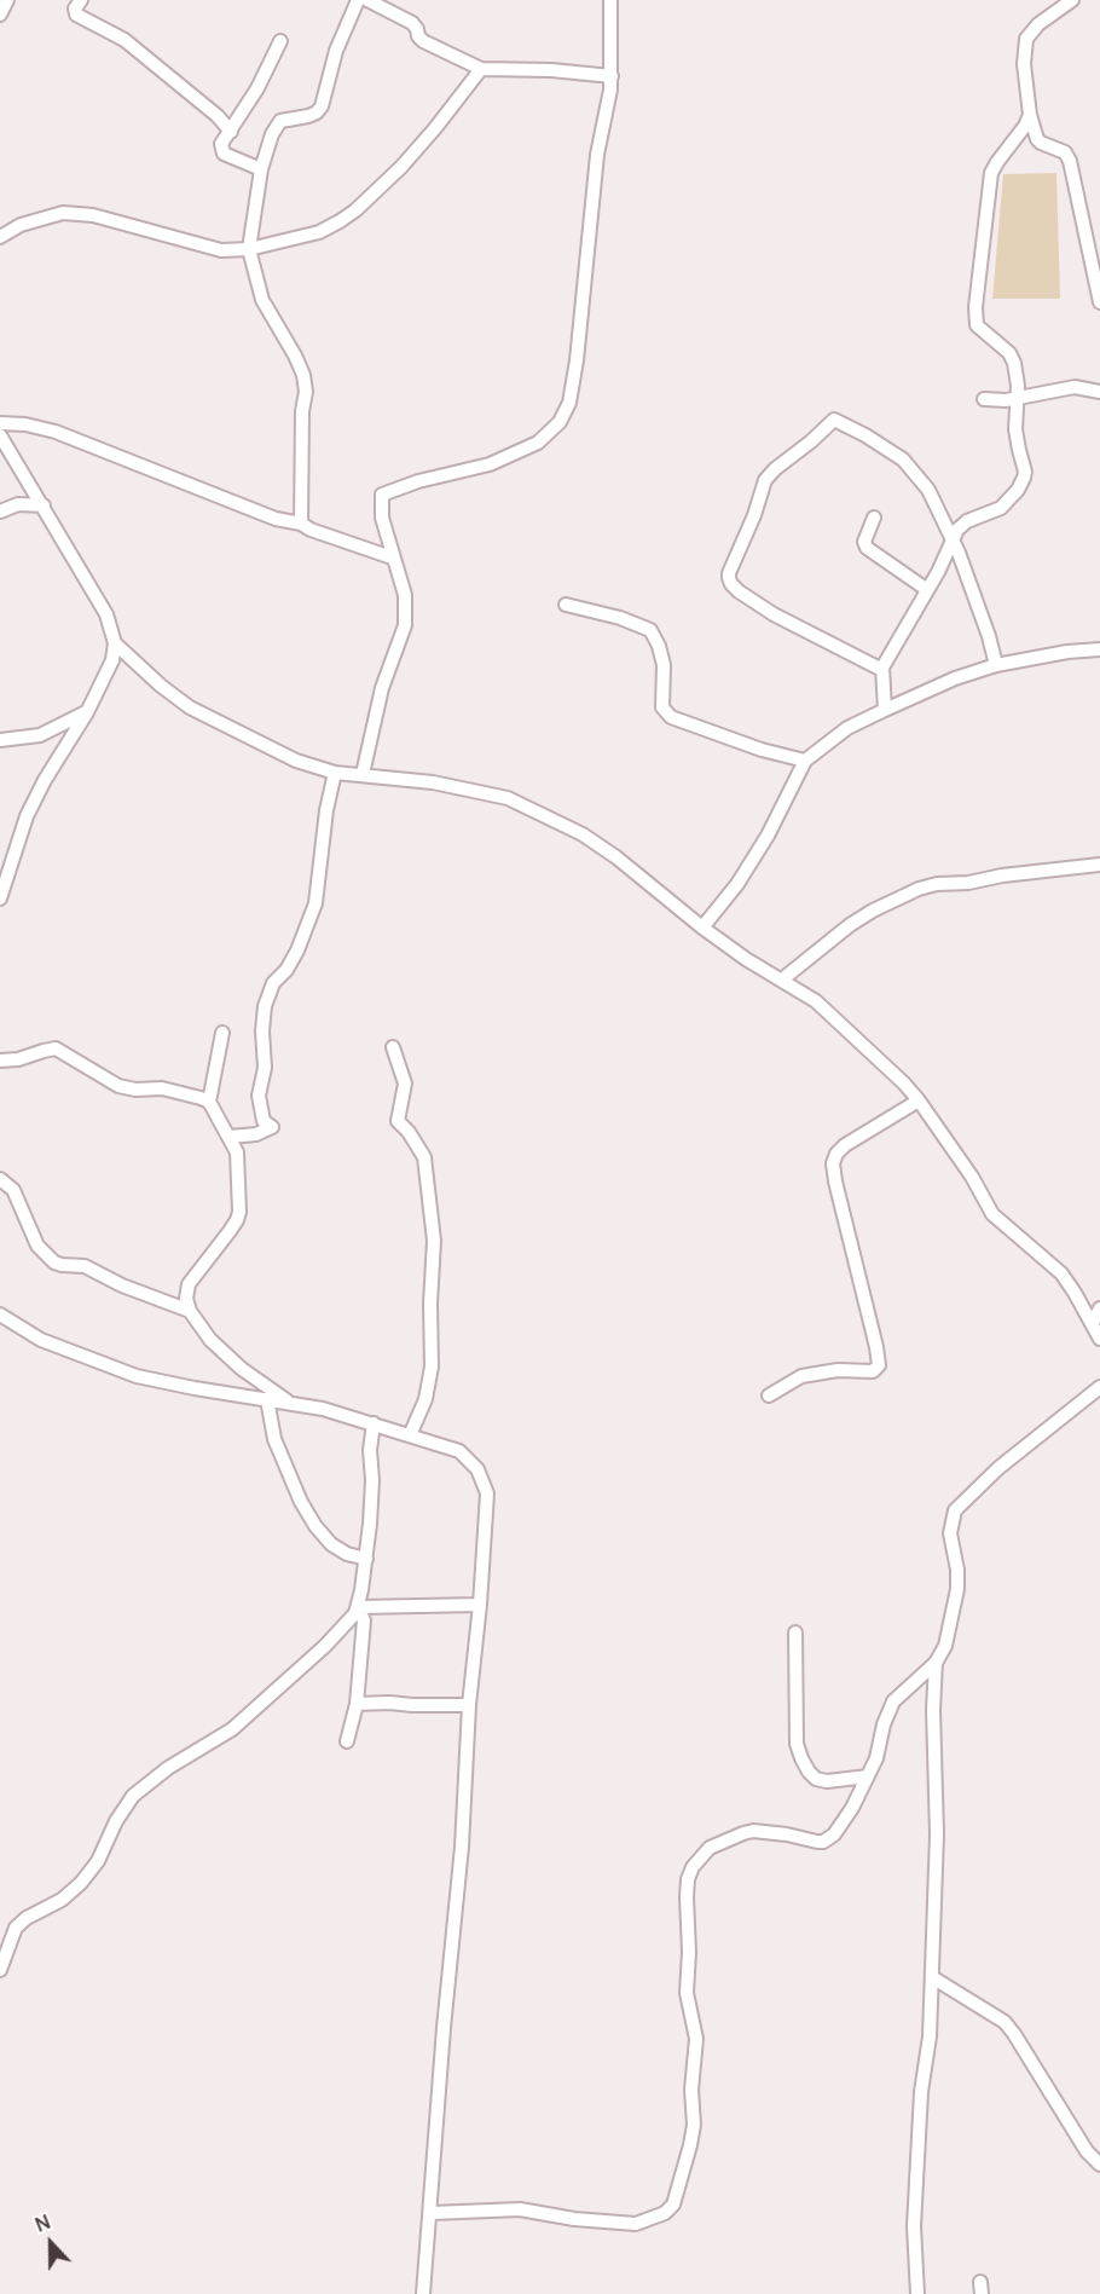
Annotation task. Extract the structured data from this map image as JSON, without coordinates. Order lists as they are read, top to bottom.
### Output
{
  "north": "top"
}
